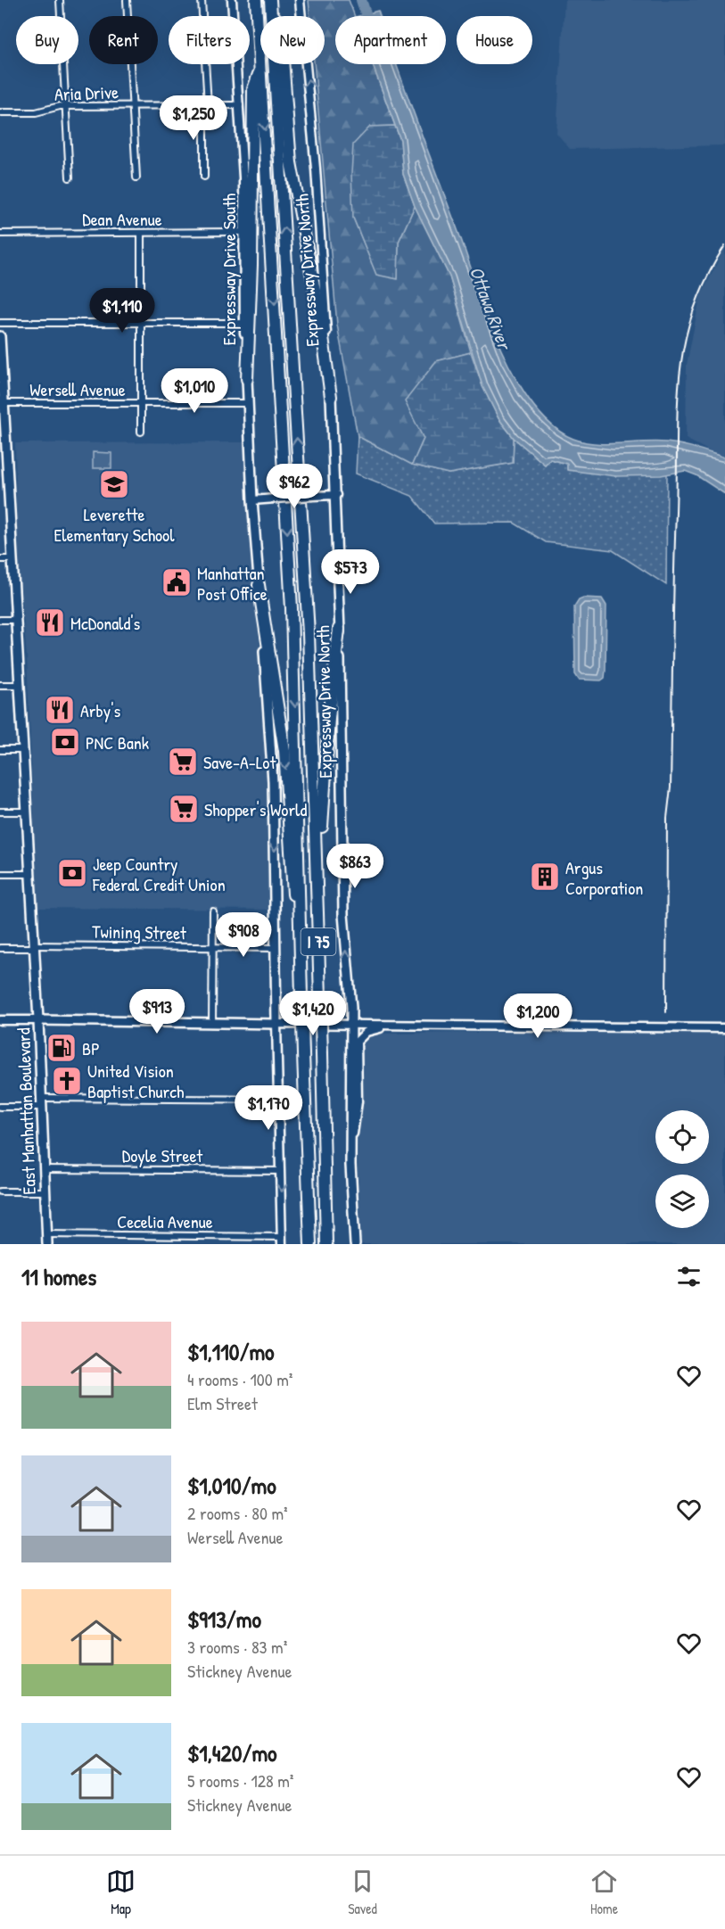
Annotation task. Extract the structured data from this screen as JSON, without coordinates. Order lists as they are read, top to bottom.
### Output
{
  "streets": {
    "highway": ["I 75"],
    "main road": ["Expressway Drive South", "Expressway Drive North", "East Manhattan Boulevard"],
    "street": [
      "Aria Drive",
      "Dean Avenue",
      "Wersell Avenue",
      "Twining Street",
      "Doyle Street",
      "Cecelia Avenue"
    ]
  },
  "crossings": [
    ["Aria Drive", "Expressway Drive South"],
    ["Dean Avenue", "Expressway Drive South"],
    ["Expressway Drive South", "Wersell Avenue"],
    ["Expressway Drive South", "Twining Street"],
    ["Expressway Drive South", "Doyle Street"],
    ["Expressway Drive South", "Cecelia Avenue"],
    ["Wersell Avenue", "East Manhattan Boulevard"],
    ["Twining Street", "East Manhattan Boulevard"],
    ["East Manhattan Boulevard", "Doyle Street"],
    ["East Manhattan Boulevard", "Cecelia Avenue"]
  ],
  "one_way": ["Expressway Drive North"],
  "water": ["Ottawa River"],
  "places": {
    "school or university": ["Leverette Elementary School"],
    "public building": ["Manhattan Post Office"],
    "restaurant": ["McDonald's", "Arby's"],
    "bank": ["PNC Bank", "Jeep Country Federal Credit Union"],
    "supermarket": ["Save-A-Lot", "Shopper's World"],
    "building": ["Argus Corporation"],
    "fuel station": ["BP"],
    "church": ["United Vision Baptist Church"]
  },
  "page": {
    "chip": [
      "Buy",
      "Rent",
      "Filters",
      "New",
      "Apartment",
      "House"
    ],
    "price": [
      "$1,250",
      "$1,110",
      "$1,010",
      "$962",
      "$573",
      "$863",
      "$908",
      "$913",
      "$1,420",
      "$1,200",
      "$1,170"
    ],
    "heading": "11 homes",
    "list": [
      {
        "name": "$1,110/mo",
        "note": "4 rooms · 100 m² · Elm Street"
      },
      {
        "name": "$1,010/mo",
        "note": "2 rooms · 80 m² · Wersell Avenue"
      },
      {
        "name": "$913/mo",
        "note": "3 rooms · 83 m² · Stickney Avenue"
      },
      {
        "name": "$1,420/mo",
        "note": "5 rooms · 128 m² · Stickney Avenue"
      }
    ],
    "tabs": ["Map", "Saved", "Home"]
  }
}
